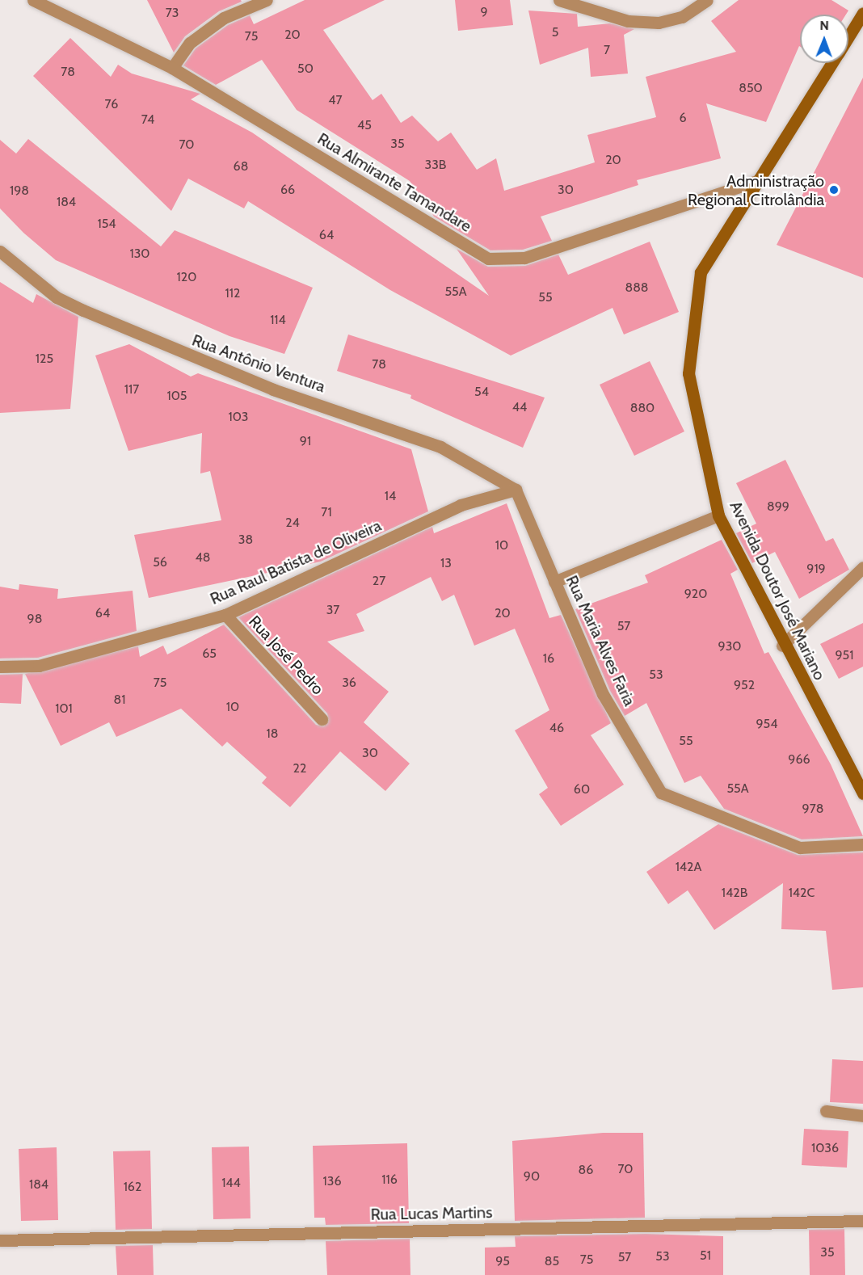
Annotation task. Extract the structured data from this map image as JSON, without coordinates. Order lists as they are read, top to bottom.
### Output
{
  "streets": {
    "street": [
      "Rua Almirante Tamandare",
      "Rua Antônio Ventura",
      "Rua Raul Batista de Oliveira",
      "Avenida Doutor José Mariano",
      "Rua Maria Alves Faria",
      "Rua José Pedro",
      "Rua Lucas Martins"
    ]
  },
  "crossings": [
    ["Rua Almirante Tamandare", "Avenida Doutor José Mariano"],
    ["Rua Antônio Ventura", "Rua Raul Batista de Oliveira"],
    ["Rua Antônio Ventura", "Rua Maria Alves Faria"],
    ["Rua Raul Batista de Oliveira", "Rua Maria Alves Faria"],
    ["Rua Raul Batista de Oliveira", "Rua José Pedro"]
  ],
  "places": ["Administração Regional Citrolândia"],
  "house_numbers": [
    "9",
    "73",
    "5",
    "20",
    "75",
    "7",
    "50",
    "78",
    "850",
    "47",
    "76",
    "6",
    "74",
    "45",
    "35",
    "70",
    "20",
    "33B",
    "68",
    "66",
    "30",
    "198",
    "184",
    "154",
    "64",
    "130",
    "120",
    "888",
    "55A",
    "112",
    "55",
    "114",
    "125",
    "78",
    "117",
    "54",
    "105",
    "44",
    "880",
    "103",
    "91",
    "14",
    "899",
    "71",
    "24",
    "38",
    "10",
    "48",
    "56",
    "13",
    "919",
    "27",
    "920",
    "37",
    "64",
    "20",
    "98",
    "57",
    "930",
    "65",
    "951",
    "16",
    "53",
    "75",
    "36",
    "952",
    "81",
    "10",
    "101",
    "954",
    "46",
    "18",
    "55",
    "30",
    "966",
    "22",
    "55A",
    "60",
    "978",
    "142A",
    "142B",
    "142C",
    "1036",
    "70",
    "86",
    "90",
    "116",
    "136",
    "144",
    "184",
    "162",
    "35",
    "51",
    "53",
    "57",
    "75",
    "95",
    "85"
  ],
  "north": "top"
}
